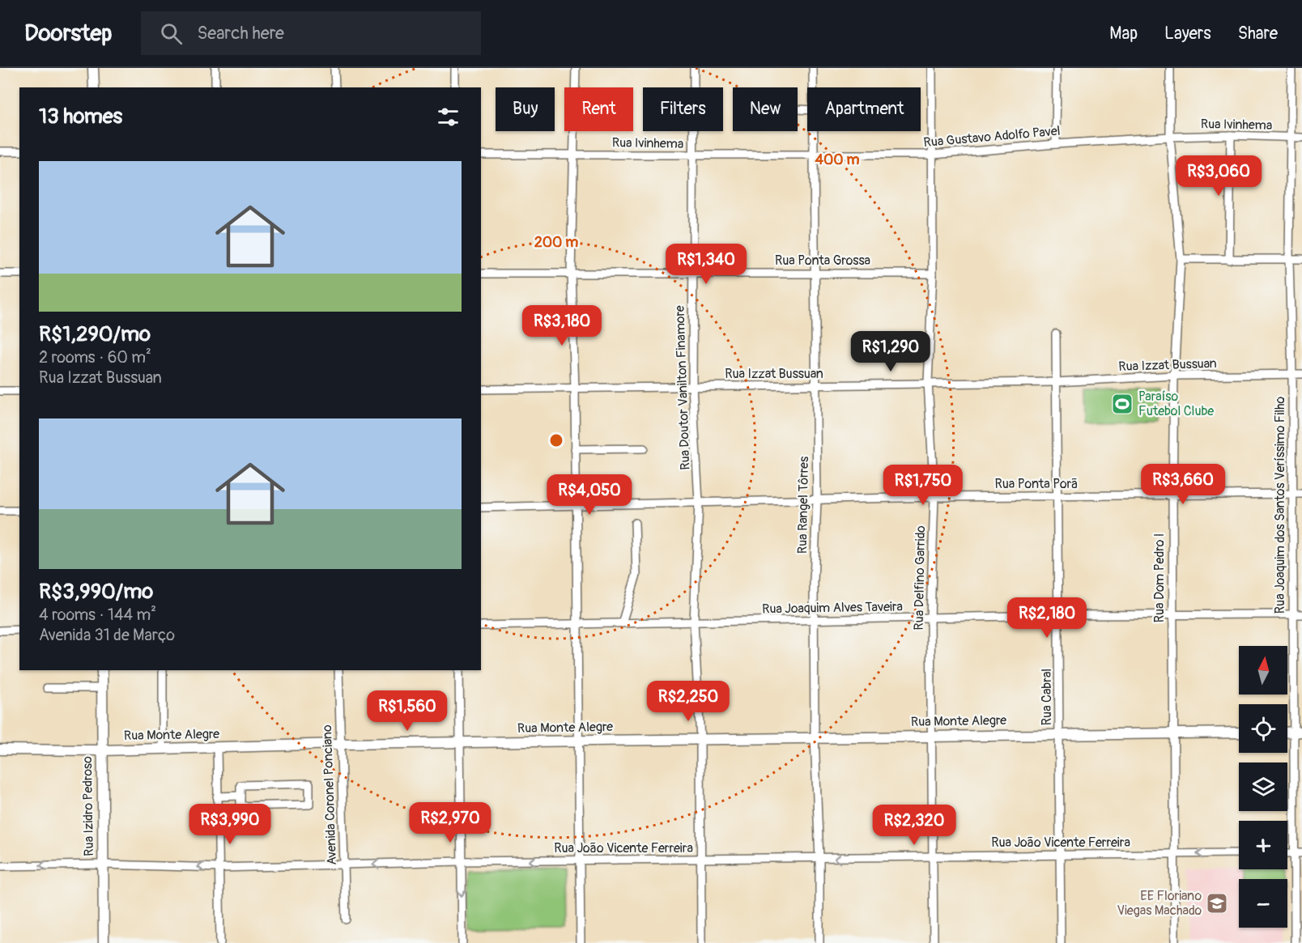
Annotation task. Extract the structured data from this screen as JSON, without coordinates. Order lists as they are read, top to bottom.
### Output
{
  "streets": {
    "street": [
      "Rua Ivinhema",
      "Rua Gustavo Adolfo Pavel",
      "Rua Ponta Grossa",
      "Rua Izzat Bussuan",
      "Rua Doutor Vanilton Finamore",
      "Rua Ponta Porã",
      "Rua Rangel Tôrres",
      "Rua Joaquim dos Santos Veríssimo Filho",
      "Rua Delfino Garrido",
      "Rua Dom Pedro I",
      "Rua Joaquim Alves Taveira",
      "Rua Cabral",
      "Rua Monte Alegre",
      "Avenida Coronel Ponciano",
      "Rua Izidro Pedroso",
      "Rua João Vicente Ferreira"
    ]
  },
  "crossings": [
    ["Rua Ivinhema", "Rua Gustavo Adolfo Pavel"],
    ["Rua Ivinhema", "Rua Doutor Vanilton Finamore"],
    ["Rua Ivinhema", "Rua Rangel Tôrres"],
    ["Rua Ivinhema", "Rua Joaquim dos Santos Veríssimo Filho"],
    ["Rua Ivinhema", "Rua Dom Pedro I"],
    ["Rua Gustavo Adolfo Pavel", "Rua Rangel Tôrres"],
    ["Rua Gustavo Adolfo Pavel", "Rua Delfino Garrido"],
    ["Rua Gustavo Adolfo Pavel", "Rua Dom Pedro I"],
    ["Rua Ponta Grossa", "Rua Doutor Vanilton Finamore"],
    ["Rua Ponta Grossa", "Rua Rangel Tôrres"],
    ["Rua Ponta Grossa", "Rua Delfino Garrido"],
    ["Rua Izzat Bussuan", "Rua Doutor Vanilton Finamore"],
    ["Rua Izzat Bussuan", "Rua Rangel Tôrres"],
    ["Rua Izzat Bussuan", "Rua Joaquim dos Santos Veríssimo Filho"],
    ["Rua Izzat Bussuan", "Rua Delfino Garrido"],
    ["Rua Izzat Bussuan", "Rua Dom Pedro I"],
    ["Rua Izzat Bussuan", "Rua Cabral"],
    ["Rua Doutor Vanilton Finamore", "Rua Ponta Porã"],
    ["Rua Doutor Vanilton Finamore", "Rua Joaquim Alves Taveira"],
    ["Rua Doutor Vanilton Finamore", "Rua Monte Alegre"],
    ["Rua Doutor Vanilton Finamore", "Rua João Vicente Ferreira"],
    ["Rua Ponta Porã", "Rua Rangel Tôrres"],
    ["Rua Ponta Porã", "Rua Joaquim dos Santos Veríssimo Filho"],
    ["Rua Ponta Porã", "Rua Delfino Garrido"],
    ["Rua Ponta Porã", "Rua Dom Pedro I"],
    ["Rua Ponta Porã", "Rua Cabral"],
    ["Rua Rangel Tôrres", "Rua Joaquim Alves Taveira"],
    ["Rua Rangel Tôrres", "Rua Monte Alegre"],
    ["Rua Rangel Tôrres", "Rua João Vicente Ferreira"],
    ["Rua Joaquim dos Santos Veríssimo Filho", "Rua Joaquim Alves Taveira"],
    ["Rua Delfino Garrido", "Rua Joaquim Alves Taveira"],
    ["Rua Delfino Garrido", "Rua Monte Alegre"],
    ["Rua Delfino Garrido", "Rua João Vicente Ferreira"],
    ["Rua Dom Pedro I", "Rua Joaquim Alves Taveira"],
    ["Rua Dom Pedro I", "Rua Monte Alegre"],
    ["Rua Dom Pedro I", "Rua João Vicente Ferreira"],
    ["Rua Joaquim Alves Taveira", "Rua Cabral"],
    ["Rua Cabral", "Rua Monte Alegre"],
    ["Rua Cabral", "Rua João Vicente Ferreira"],
    ["Rua Monte Alegre", "Avenida Coronel Ponciano"],
    ["Rua Monte Alegre", "Rua Izidro Pedroso"],
    ["Avenida Coronel Ponciano", "Rua João Vicente Ferreira"],
    ["Rua Izidro Pedroso", "Rua João Vicente Ferreira"]
  ],
  "one_way": ["Rua João Vicente Ferreira"],
  "places": {
    "sports": ["Paraíso Futebol Clube"],
    "school or university": ["EE Floriano Viegas Machado"]
  },
  "north": "top",
  "page": {
    "header": "Doorstep",
    "search": "Search here",
    "nav": ["Map", "Layers", "Share"],
    "chip": [
      "Buy",
      "Rent",
      "Filters",
      "New",
      "Apartment"
    ],
    "heading": "13 homes",
    "list": [
      {
        "name": "R$1,290/mo",
        "note": "2 rooms · 60 m² · Rua Izzat Bussuan"
      },
      {
        "name": "R$3,990/mo",
        "note": "4 rooms · 144 m² · Avenida 31 de Março"
      }
    ],
    "price": [
      "R$3,060",
      "R$1,340",
      "R$3,180",
      "R$1,290",
      "R$3,660",
      "R$1,750",
      "R$4,050",
      "R$2,180",
      "R$2,250",
      "R$1,560",
      "R$2,970",
      "R$3,990",
      "R$2,320"
    ],
    "map_buttons": ["+", "−"]
  },
  "rings": ["400 m", "200 m"]
}
